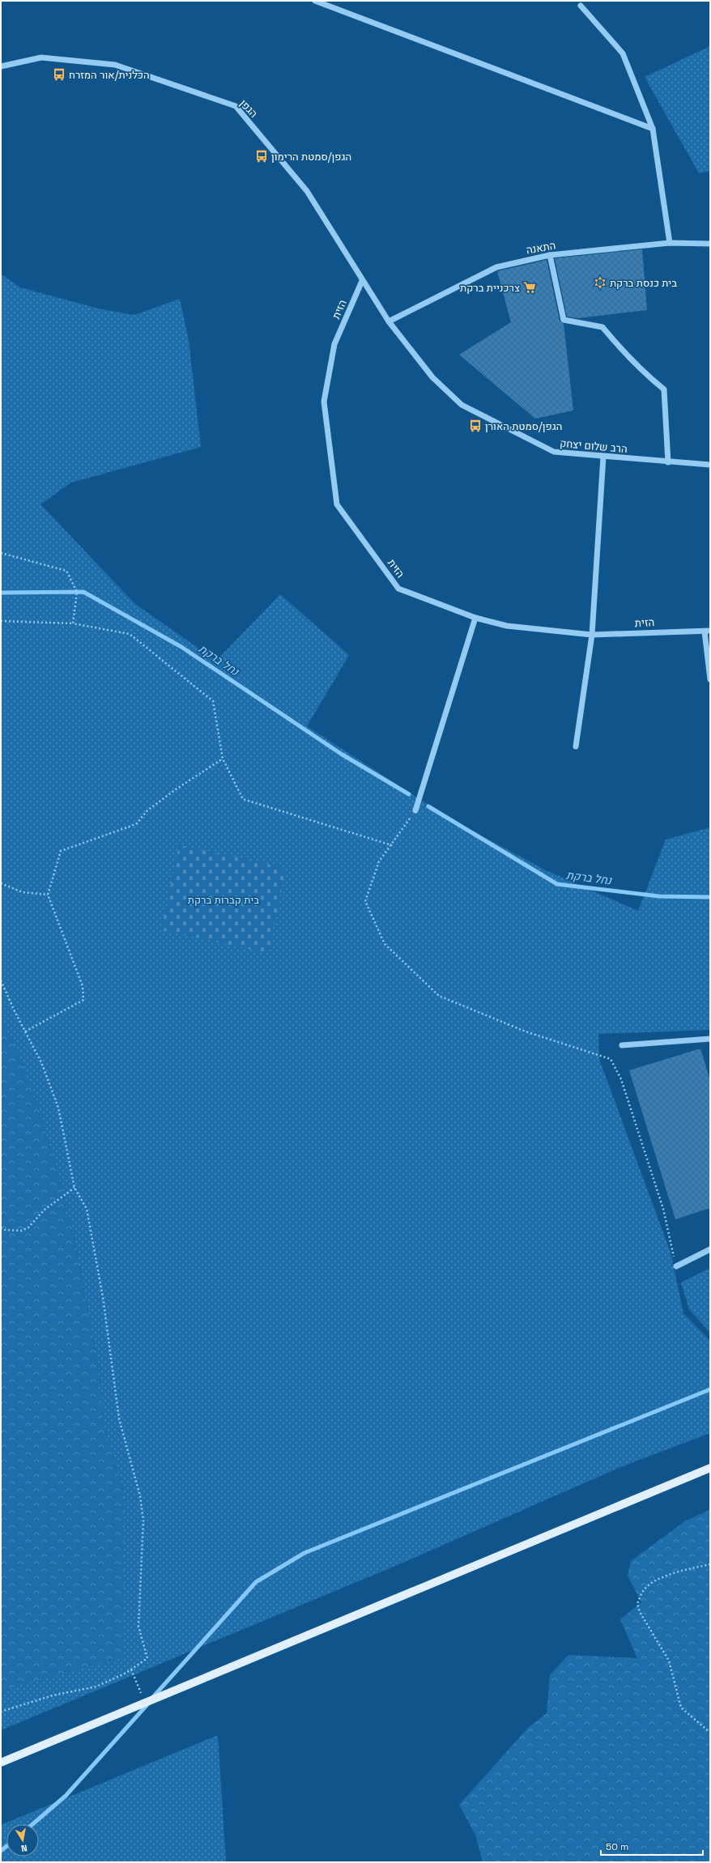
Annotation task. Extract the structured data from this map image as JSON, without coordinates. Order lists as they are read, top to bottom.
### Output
{
  "streets": {
    "street": [
      "הגפן",
      "התאנה",
      "הזית",
      "הרב שלום יצחק"
    ]
  },
  "crossings": [
    ["הגפן", "התאנה"],
    ["הגפן", "הזית"],
    ["הגפן", "הרב שלום יצחק"],
    ["התאנה", "הרב שלום יצחק"]
  ],
  "water": ["נחל ברקת"],
  "parks": ["בית קברות ברקת"],
  "places": {
    "bus stop": ["הכלנית/אור המזרח", "הגפן/סמטת הרימון", "הגפן/סמטת האורן"],
    "synagogue": ["בית כנסת ברקת"],
    "supermarket": ["צרכניית ברקת"]
  },
  "scale_bar": "50 m",
  "north": "bottom"
}
